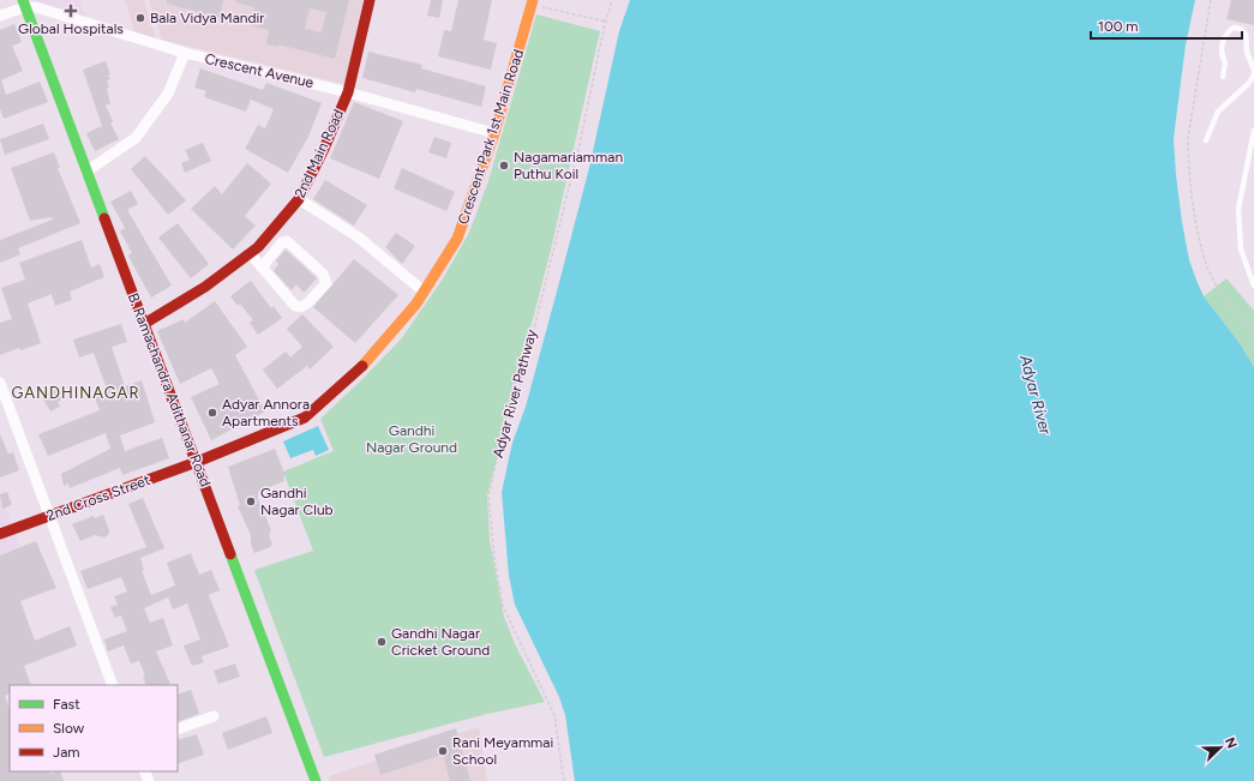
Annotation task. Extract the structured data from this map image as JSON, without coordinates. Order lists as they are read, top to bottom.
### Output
{
  "streets": {
    "street": [
      "Crescent Avenue",
      "Crescent Park 1st Main Road",
      "2nd Main Road",
      "B. Ramachandra Adithanar Road",
      "2nd Cross Street"
    ],
    "path": ["Adyar River Pathway"]
  },
  "crossings": [
    ["Crescent Avenue", "Crescent Park 1st Main Road"],
    ["Crescent Avenue", "2nd Main Road"],
    ["Crescent Avenue", "B. Ramachandra Adithanar Road"],
    ["Crescent Park 1st Main Road", "B. Ramachandra Adithanar Road"],
    ["Crescent Park 1st Main Road", "2nd Cross Street"],
    ["2nd Main Road", "B. Ramachandra Adithanar Road"],
    ["B. Ramachandra Adithanar Road", "2nd Cross Street"]
  ],
  "districts": ["GANDHINAGAR"],
  "water": ["Adyar River"],
  "parks": ["Gandhi Nagar Ground"],
  "places": {
    "health": ["Global Hospitals"],
    "other": [
      "Bala Vidya Mandir",
      "Nagamariamman Puthu Koil",
      "Adyar Annora Apartments",
      "Gandhi Nagar Club",
      "Gandhi Nagar Cricket Ground",
      "Rani Meyammai School"
    ]
  },
  "legend": ["Fast", "Slow", "Jam"],
  "scale_bar": "100 m",
  "north": "top right"
}
